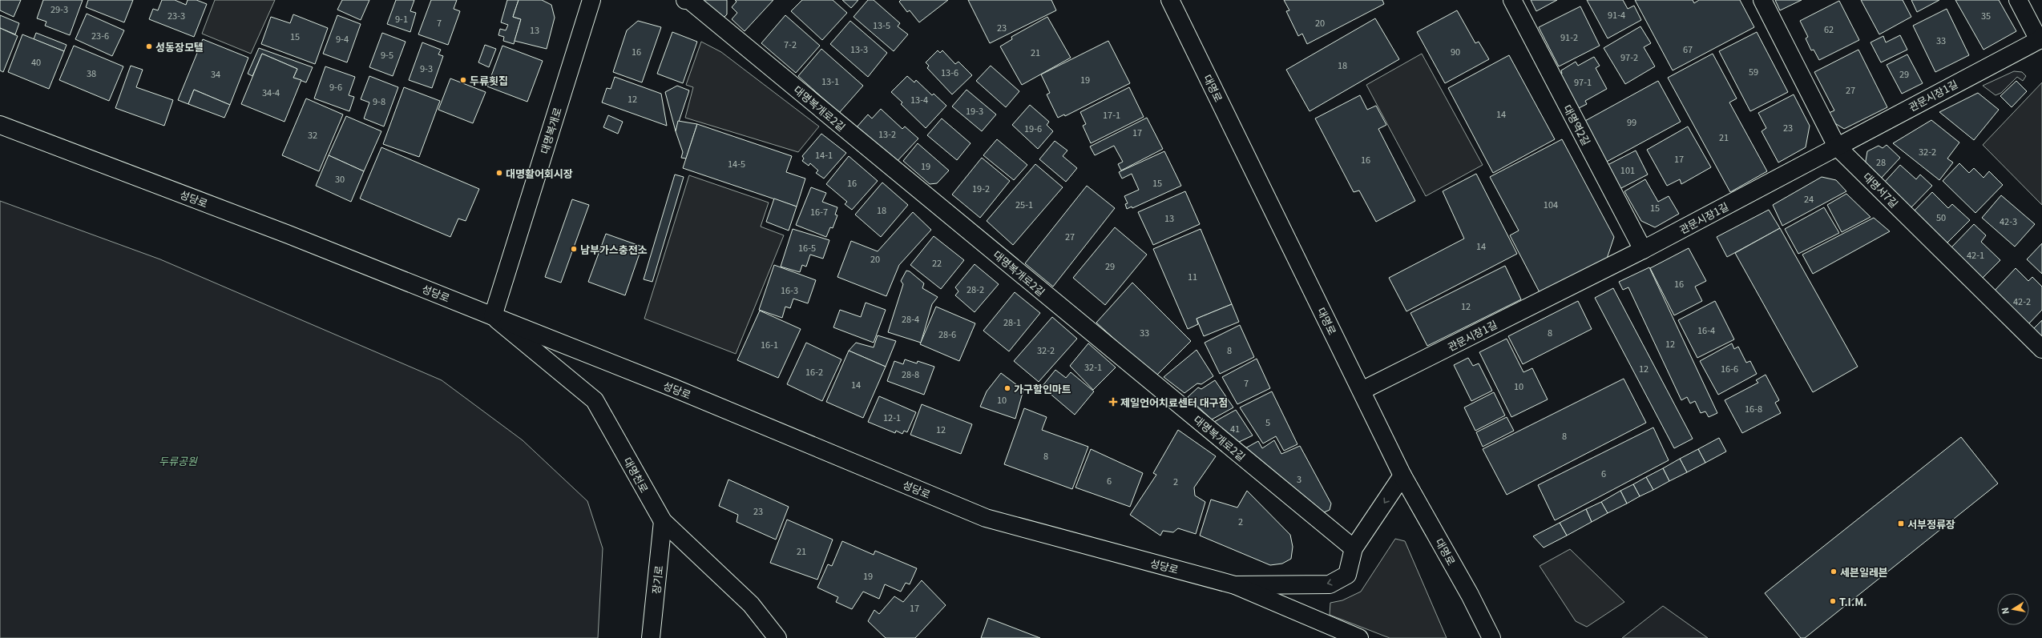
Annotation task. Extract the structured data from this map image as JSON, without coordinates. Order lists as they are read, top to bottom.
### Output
{
  "streets": {
    "street": [
      "대명로",
      "관문시장1길",
      "대명복개로2길",
      "대명역2길",
      "대명복개로",
      "대명서7길",
      "성당로",
      "대명천로",
      "장기로"
    ]
  },
  "crossings": [
    ["대명로", "관문시장1길"],
    ["관문시장1길", "대명역2길"],
    ["관문시장1길", "대명서7길"],
    ["대명복개로", "성당로"],
    ["대명복개로", "대명천로"],
    ["성당로", "대명천로"],
    ["대명천로", "장기로"]
  ],
  "parks": ["두류공원"],
  "places": {
    "other": [
      "성동장모텔",
      "두류횟집",
      "대명활어회시장",
      "남부가스충전소",
      "가구할인마트",
      "세븐일레븐",
      "T.I.M."
    ],
    "health": ["제일언어치료센터 대구점"],
    "transit": ["서부정류장"]
  },
  "house_numbers": [
    "29-3",
    "91-4",
    "23-3",
    "35",
    "9-1",
    "7",
    "20",
    "13-5",
    "23",
    "62",
    "13",
    "23-6",
    "15",
    "91-2",
    "9-4",
    "33",
    "7-2",
    "13-3",
    "67",
    "16",
    "90",
    "21",
    "9-5",
    "97-2",
    "40",
    "18",
    "9-3",
    "59",
    "13-6",
    "38",
    "34",
    "29",
    "19",
    "13-1",
    "97-1",
    "9-6",
    "27",
    "34-4",
    "12",
    "13-4",
    "9-8",
    "19-3",
    "14",
    "17-1",
    "99",
    "23",
    "19-6",
    "17",
    "13-2",
    "32",
    "21",
    "32-2",
    "14-1",
    "17",
    "16",
    "28",
    "14-5",
    "19",
    "101",
    "30",
    "16",
    "15",
    "19-2",
    "24",
    "25-1",
    "104",
    "15",
    "18",
    "16-7",
    "50",
    "13",
    "42-3",
    "27",
    "14",
    "16-5",
    "42-1",
    "20",
    "22",
    "29",
    "11",
    "16",
    "28-2",
    "16-3",
    "42-2",
    "12",
    "28-4",
    "28-1",
    "16-4",
    "33",
    "8",
    "28-6",
    "12",
    "16-1",
    "32-2",
    "8",
    "32-1",
    "12",
    "16-6",
    "16-2",
    "28-8",
    "7",
    "14",
    "10",
    "10",
    "16-8",
    "12-1",
    "5",
    "41",
    "12",
    "8",
    "8",
    "6",
    "3",
    "6",
    "2",
    "23",
    "2",
    "21",
    "19",
    "17"
  ],
  "north": "left"
}
